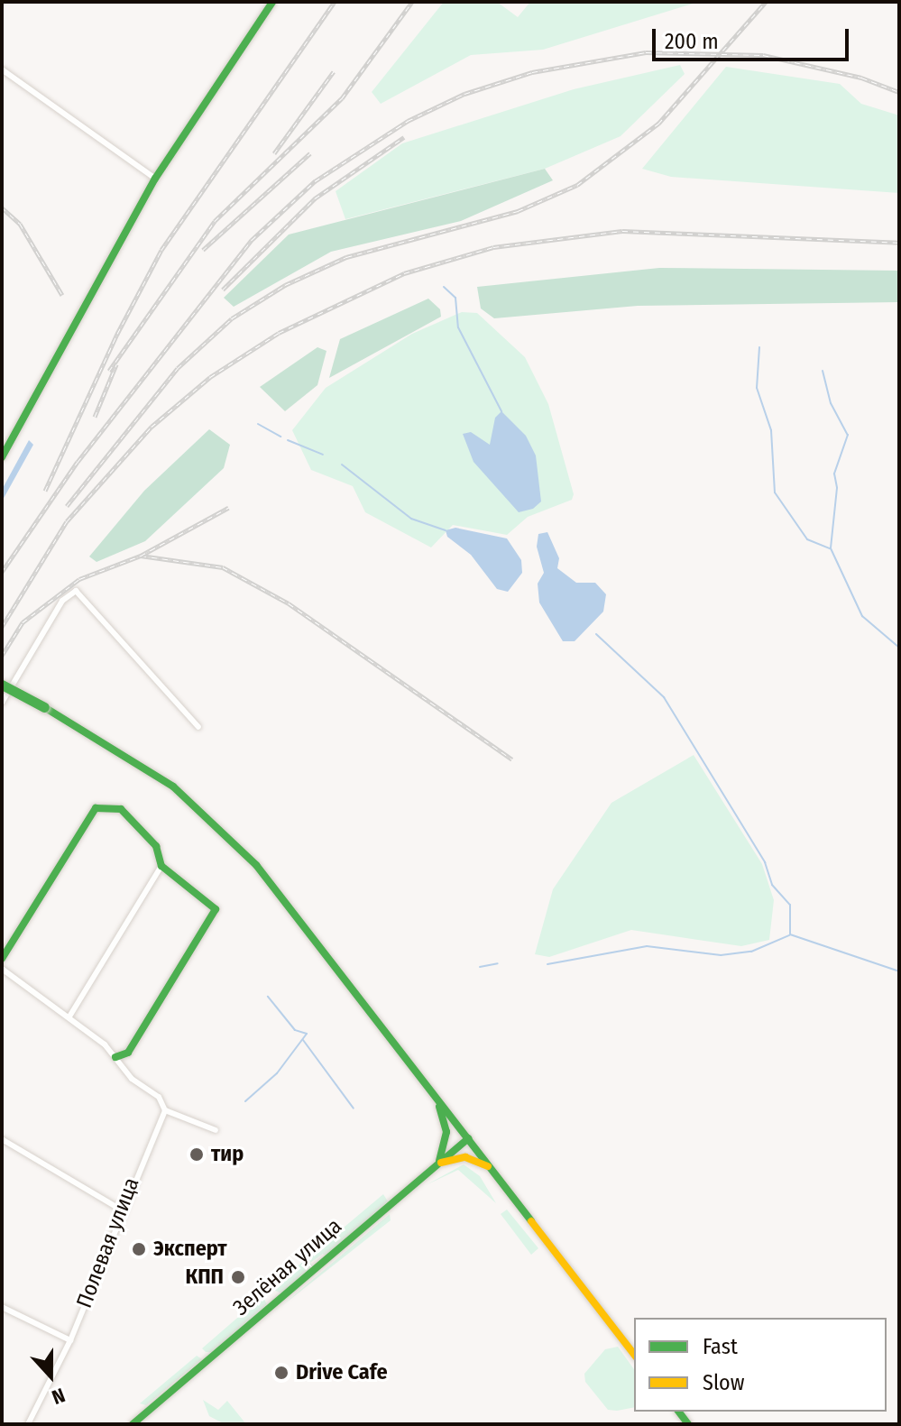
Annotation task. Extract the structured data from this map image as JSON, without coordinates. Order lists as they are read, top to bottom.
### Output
{
  "streets": {
    "main road": ["Зелёная улица"],
    "street": ["Полевая улица"]
  },
  "places": [
    "тир",
    "Эксперт",
    "КПП",
    "Drive Cafe"
  ],
  "legend": ["Fast", "Slow"],
  "scale_bar": "200 m",
  "north": "bottom"
}
